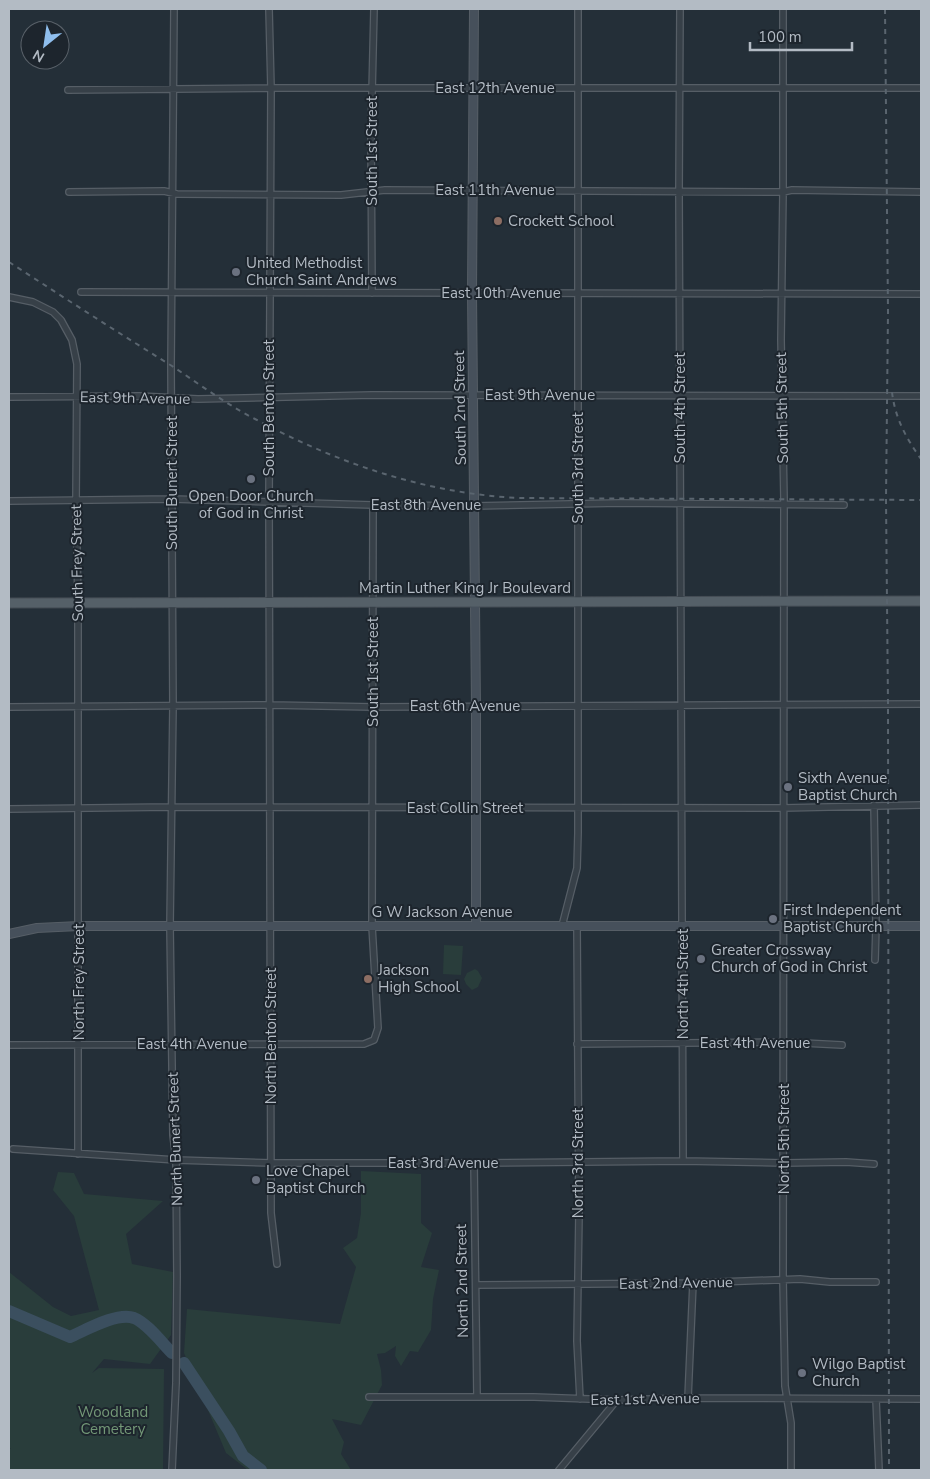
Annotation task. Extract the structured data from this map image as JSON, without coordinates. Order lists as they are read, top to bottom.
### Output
{
  "streets": {
    "main road": ["Martin Luther King Jr Boulevard"],
    "street": [
      "East 12th Avenue",
      "South 1st Street",
      "East 11th Avenue",
      "East 10th Avenue",
      "East 9th Avenue",
      "South Benton Street",
      "South 2nd Street",
      "South 4th Street",
      "South 5th Street",
      "South 3rd Street",
      "South Bunert Street",
      "East 8th Avenue",
      "South Frey Street",
      "East 6th Avenue",
      "East Collin Street",
      "G W Jackson Avenue",
      "North Frey Street",
      "North 4th Street",
      "North Benton Street",
      "East 4th Avenue",
      "North Bunert Street",
      "North 5th Street",
      "East 3rd Avenue",
      "North 3rd Street",
      "North 2nd Street",
      "East 2nd Avenue",
      "East 1st Avenue"
    ]
  },
  "crossings": [
    ["East 12th Avenue", "South 1st Street"],
    ["East 12th Avenue", "South Benton Street"],
    ["East 12th Avenue", "South 2nd Street"],
    ["East 12th Avenue", "South 4th Street"],
    ["East 12th Avenue", "South 5th Street"],
    ["East 12th Avenue", "South 3rd Street"],
    ["East 12th Avenue", "South Bunert Street"],
    ["South 1st Street", "East 11th Avenue"],
    ["South 1st Street", "East 10th Avenue"],
    ["South 1st Street", "East 8th Avenue"],
    ["South 1st Street", "Martin Luther King Jr Boulevard"],
    ["South 1st Street", "East 6th Avenue"],
    ["South 1st Street", "East Collin Street"],
    ["South 1st Street", "G W Jackson Avenue"],
    ["South 1st Street", "East 4th Avenue"],
    ["East 11th Avenue", "South Benton Street"],
    ["East 11th Avenue", "South 2nd Street"],
    ["East 11th Avenue", "South 4th Street"],
    ["East 11th Avenue", "South 5th Street"],
    ["East 11th Avenue", "South 3rd Street"],
    ["East 11th Avenue", "South Bunert Street"],
    ["East 10th Avenue", "South Benton Street"],
    ["East 10th Avenue", "South 2nd Street"],
    ["East 10th Avenue", "South 4th Street"],
    ["East 10th Avenue", "South 5th Street"],
    ["East 10th Avenue", "South 3rd Street"],
    ["East 10th Avenue", "South Bunert Street"],
    ["East 9th Avenue", "South Benton Street"],
    ["East 9th Avenue", "South 2nd Street"],
    ["East 9th Avenue", "South 4th Street"],
    ["East 9th Avenue", "South 5th Street"],
    ["East 9th Avenue", "South 3rd Street"],
    ["East 9th Avenue", "South Bunert Street"],
    ["East 9th Avenue", "South Frey Street"],
    ["South Benton Street", "East 8th Avenue"],
    ["South Benton Street", "Martin Luther King Jr Boulevard"],
    ["South Benton Street", "East 6th Avenue"],
    ["South Benton Street", "East Collin Street"],
    ["South Benton Street", "North Benton Street"],
    ["South 2nd Street", "East 8th Avenue"],
    ["South 2nd Street", "Martin Luther King Jr Boulevard"],
    ["South 2nd Street", "East 6th Avenue"],
    ["South 2nd Street", "East Collin Street"],
    ["South 4th Street", "East 8th Avenue"],
    ["South 4th Street", "Martin Luther King Jr Boulevard"],
    ["South 4th Street", "East 6th Avenue"],
    ["South 4th Street", "East Collin Street"],
    ["South 4th Street", "North 4th Street"],
    ["South 5th Street", "East 8th Avenue"],
    ["South 5th Street", "Martin Luther King Jr Boulevard"],
    ["South 5th Street", "East 6th Avenue"],
    ["South 5th Street", "East Collin Street"],
    ["South 5th Street", "North 5th Street"],
    ["South 3rd Street", "East 8th Avenue"],
    ["South 3rd Street", "Martin Luther King Jr Boulevard"],
    ["South 3rd Street", "East 6th Avenue"],
    ["South 3rd Street", "East Collin Street"],
    ["South Bunert Street", "East 8th Avenue"],
    ["South Bunert Street", "Martin Luther King Jr Boulevard"],
    ["South Bunert Street", "East 6th Avenue"],
    ["South Bunert Street", "East Collin Street"],
    ["South Bunert Street", "North Bunert Street"],
    ["East 8th Avenue", "South Frey Street"],
    ["South Frey Street", "Martin Luther King Jr Boulevard"],
    ["South Frey Street", "East 6th Avenue"],
    ["South Frey Street", "East Collin Street"],
    ["South Frey Street", "North Frey Street"],
    ["East Collin Street", "North Frey Street"],
    ["East Collin Street", "North 4th Street"],
    ["East Collin Street", "North Benton Street"],
    ["East Collin Street", "North Bunert Street"],
    ["East Collin Street", "North 5th Street"],
    ["G W Jackson Avenue", "North Frey Street"],
    ["G W Jackson Avenue", "North 4th Street"],
    ["G W Jackson Avenue", "North Benton Street"],
    ["G W Jackson Avenue", "North Bunert Street"],
    ["G W Jackson Avenue", "North 5th Street"],
    ["G W Jackson Avenue", "North 3rd Street"],
    ["North Frey Street", "East 4th Avenue"],
    ["North Frey Street", "East 3rd Avenue"],
    ["North 4th Street", "East 4th Avenue"],
    ["North 4th Street", "East 3rd Avenue"],
    ["North Benton Street", "East 4th Avenue"],
    ["North Benton Street", "East 3rd Avenue"],
    ["East 4th Avenue", "North Bunert Street"],
    ["East 4th Avenue", "North 5th Street"],
    ["East 4th Avenue", "North 3rd Street"],
    ["North Bunert Street", "East 3rd Avenue"],
    ["North 5th Street", "East 3rd Avenue"],
    ["North 5th Street", "East 2nd Avenue"],
    ["North 5th Street", "East 1st Avenue"],
    ["East 3rd Avenue", "North 3rd Street"],
    ["East 3rd Avenue", "North 2nd Street"],
    ["North 3rd Street", "East 2nd Avenue"],
    ["North 3rd Street", "East 1st Avenue"],
    ["North 2nd Street", "East 2nd Avenue"],
    ["North 2nd Street", "East 1st Avenue"]
  ],
  "parks": ["Woodland Cemetery"],
  "places": [
    "Crockett School",
    "United Methodist Church Saint Andrews",
    "Open Door Church of God in Christ",
    "Sixth Avenue Baptist Church",
    "First Independent Baptist Church",
    "Greater Crossway Church of God in Christ",
    "Jackson High School",
    "Love Chapel Baptist Church",
    "Wilgo Baptist Church"
  ],
  "scale_bar": "100 m",
  "north": "bottom left"
}
